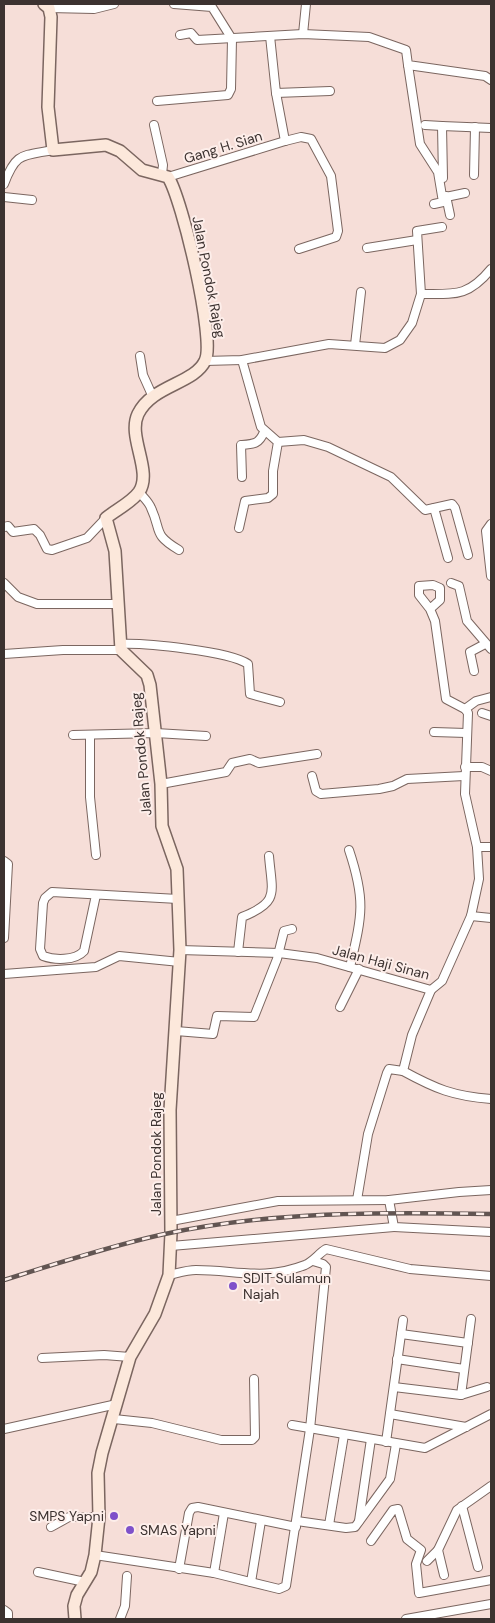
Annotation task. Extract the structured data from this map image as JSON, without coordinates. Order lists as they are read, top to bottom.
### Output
{
  "streets": {
    "main road": ["Jalan Pondok Rajeg"],
    "street": ["Gang H. Sian", "Jalan Haji Sinan"]
  },
  "crossings": [
    ["Gang H. Sian", "Jalan Pondok Rajeg"],
    ["Jalan Pondok Rajeg", "Jalan Haji Sinan"]
  ],
  "places": ["SDIT Sulamun Najah", "SMPS Yapni", "SMAS Yapni"]
}
